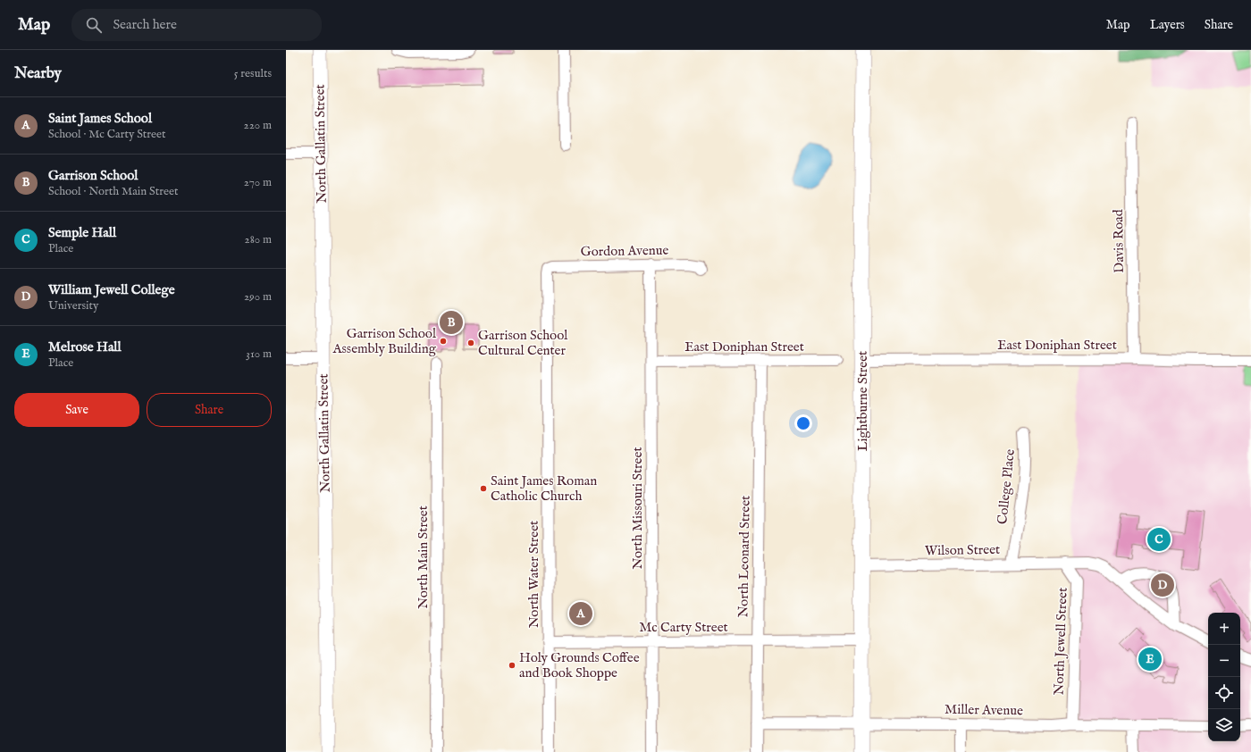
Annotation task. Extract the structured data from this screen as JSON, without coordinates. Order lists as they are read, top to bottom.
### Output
{
  "streets": {
    "main road": ["Lightburne Street"],
    "street": [
      "North Gallatin Street",
      "Davis Road",
      "Gordon Avenue",
      "East Doniphan Street",
      "College Place",
      "North Missouri Street",
      "Wilson Street",
      "North Leonard Street",
      "North Main Street",
      "North Water Street",
      "Mc Carty Street",
      "North Jewell Street",
      "Miller Avenue"
    ]
  },
  "crossings": [
    ["Davis Road", "East Doniphan Street"],
    ["Gordon Avenue", "North Missouri Street"],
    ["Gordon Avenue", "North Water Street"],
    ["East Doniphan Street", "Lightburne Street"],
    ["East Doniphan Street", "North Missouri Street"],
    ["East Doniphan Street", "North Leonard Street"],
    ["Lightburne Street", "Wilson Street"],
    ["Lightburne Street", "Mc Carty Street"],
    ["Lightburne Street", "Miller Avenue"],
    ["College Place", "Wilson Street"],
    ["North Missouri Street", "Mc Carty Street"],
    ["Wilson Street", "North Jewell Street"],
    ["North Leonard Street", "Mc Carty Street"],
    ["North Leonard Street", "Miller Avenue"],
    ["North Water Street", "Mc Carty Street"],
    ["North Jewell Street", "Miller Avenue"]
  ],
  "places": [
    "Garrison School Assembly Building",
    "Garrison School Cultural Center",
    "Saint James Roman Catholic Church",
    "Holy Grounds Coffee and Book Shoppe"
  ],
  "page": {
    "header": "Map",
    "search": "Search here",
    "nav": ["Map", "Layers", "Share"],
    "heading": ["Nearby", "5 results"],
    "list": [
      {
        "mark": "A",
        "name": "Saint James School",
        "note": "School · Mc Carty Street",
        "value": "220 m"
      },
      {
        "mark": "B",
        "name": "Garrison School",
        "note": "School · North Main Street",
        "value": "270 m"
      },
      {
        "mark": "C",
        "name": "Semple Hall",
        "note": "Place",
        "value": "280 m"
      },
      {
        "mark": "D",
        "name": "William Jewell College",
        "note": "University",
        "value": "290 m"
      },
      {
        "mark": "E",
        "name": "Melrose Hall",
        "note": "Place",
        "value": "310 m"
      }
    ],
    "pins": [
      "B",
      "C",
      "D",
      "A",
      "E"
    ],
    "buttons": ["Save", "Share"],
    "map_buttons": ["+", "−"]
  }
}
